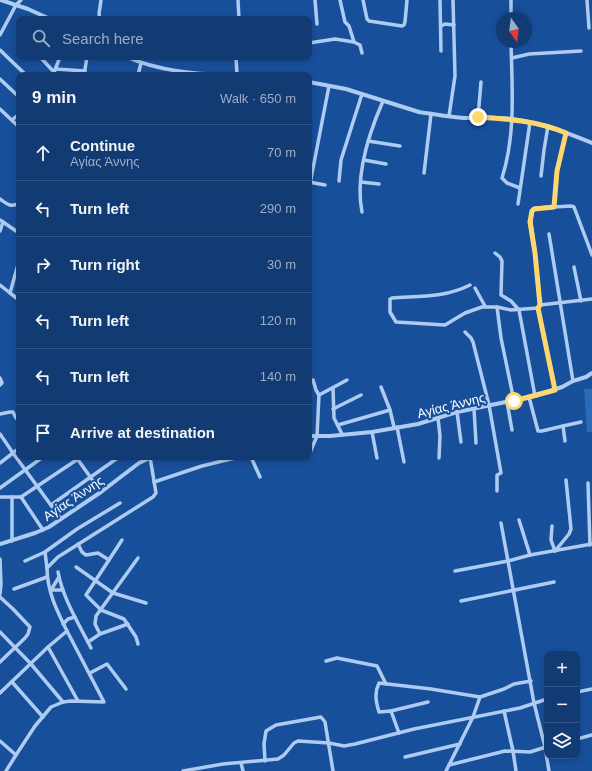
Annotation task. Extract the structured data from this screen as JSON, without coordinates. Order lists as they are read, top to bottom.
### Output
{
  "streets": {
    "street": ["Αγίας Άννης"]
  },
  "north": "bottom",
  "page": {
    "search": "Search here",
    "heading": ["9 min", "Walk · 650 m"],
    "list": [
      ["Continue", "Αγίας Άννης", "70 m"],
      ["Turn left", "290 m"],
      ["Turn right", "30 m"],
      ["Turn left", "120 m"],
      ["Turn left", "140 m"],
      "Arrive at destination"
    ],
    "map_buttons": ["+", "−"]
  }
}
